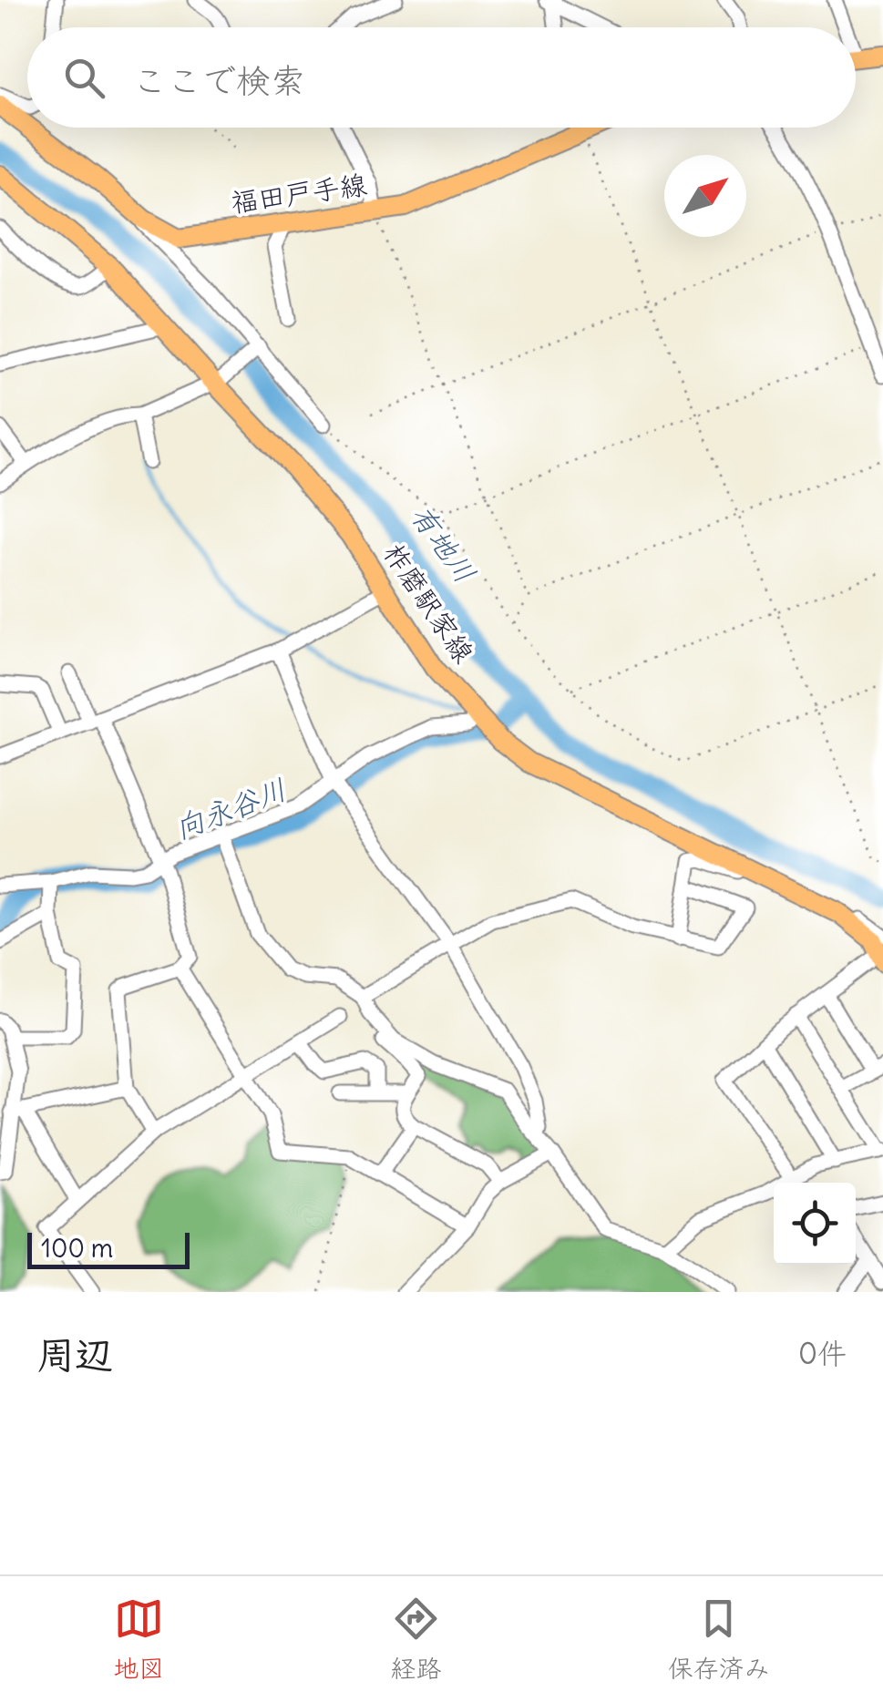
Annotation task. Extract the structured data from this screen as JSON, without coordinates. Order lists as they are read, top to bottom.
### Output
{
  "streets": {
    "main road": ["福田戸手線", "柞磨駅家線"]
  },
  "water": ["有地川", "向永谷川"],
  "scale_bar": "100 m",
  "north": "top right",
  "page": {
    "search": "ここで検索",
    "scale": "100 m",
    "heading": ["周辺", "0件"],
    "nav": ["地図", "経路", "保存済み"]
  }
}
